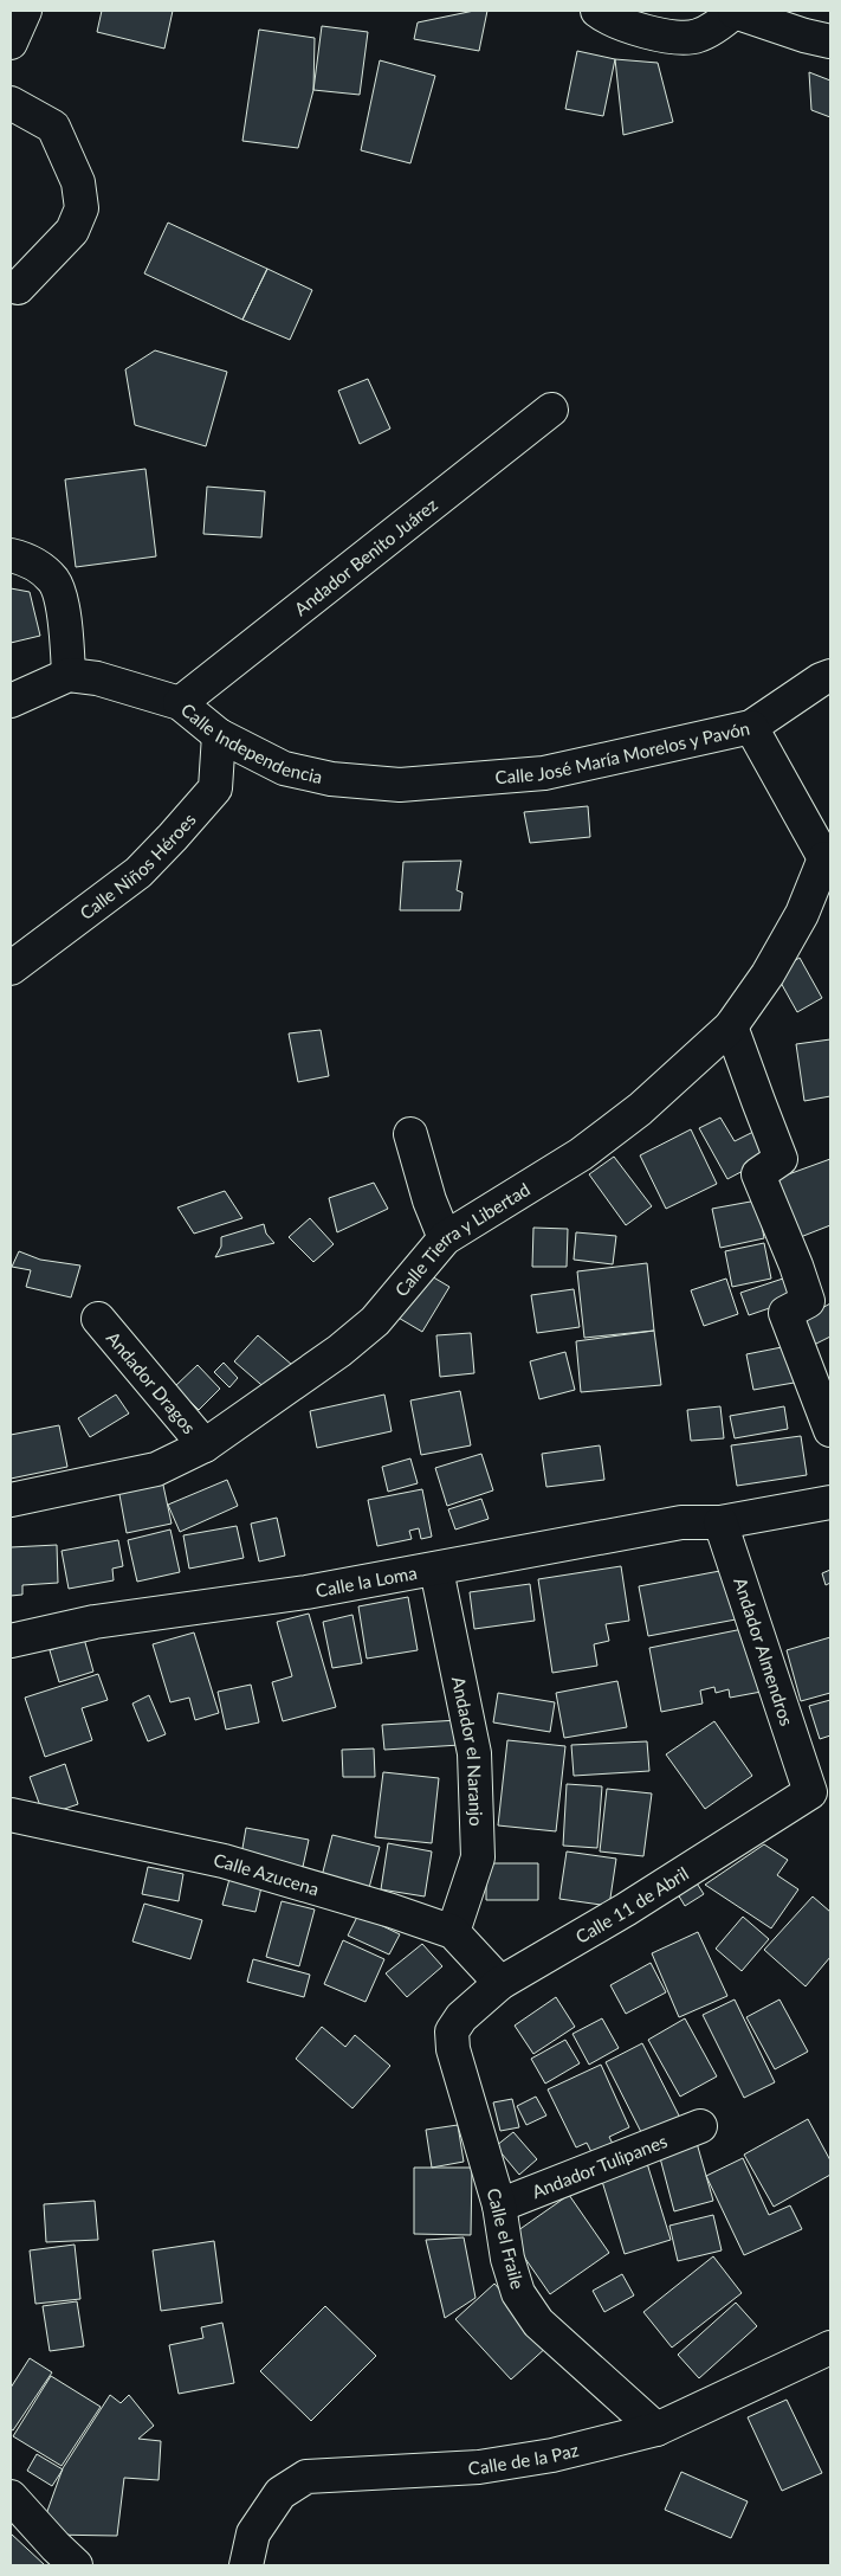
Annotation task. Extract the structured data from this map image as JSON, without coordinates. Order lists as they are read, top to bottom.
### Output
{
  "streets": {
    "street": [
      "Andador Benito Juárez",
      "Calle Independencia",
      "Calle José María Morelos y Pavón",
      "Calle Niños Héroes",
      "Calle Tierra y Libertad",
      "Andador Dragos",
      "Calle la Loma",
      "Andador Almendros",
      "Andador el Naranjo",
      "Calle Azucena",
      "Calle 11 de Abril",
      "Andador Tulipanes",
      "Calle el Fraile",
      "Calle de la Paz"
    ]
  },
  "crossings": [
    ["Andador Benito Juárez", "Calle Independencia"],
    ["Calle Independencia", "Calle José María Morelos y Pavón"],
    ["Calle Independencia", "Calle Niños Héroes"],
    ["Calle Tierra y Libertad", "Andador Dragos"],
    ["Calle la Loma", "Andador Almendros"],
    ["Calle la Loma", "Andador el Naranjo"],
    ["Andador Almendros", "Calle 11 de Abril"],
    ["Andador el Naranjo", "Calle Azucena"],
    ["Calle Azucena", "Calle 11 de Abril"],
    ["Calle 11 de Abril", "Calle el Fraile"],
    ["Andador Tulipanes", "Calle el Fraile"],
    ["Calle el Fraile", "Calle de la Paz"]
  ]
}
